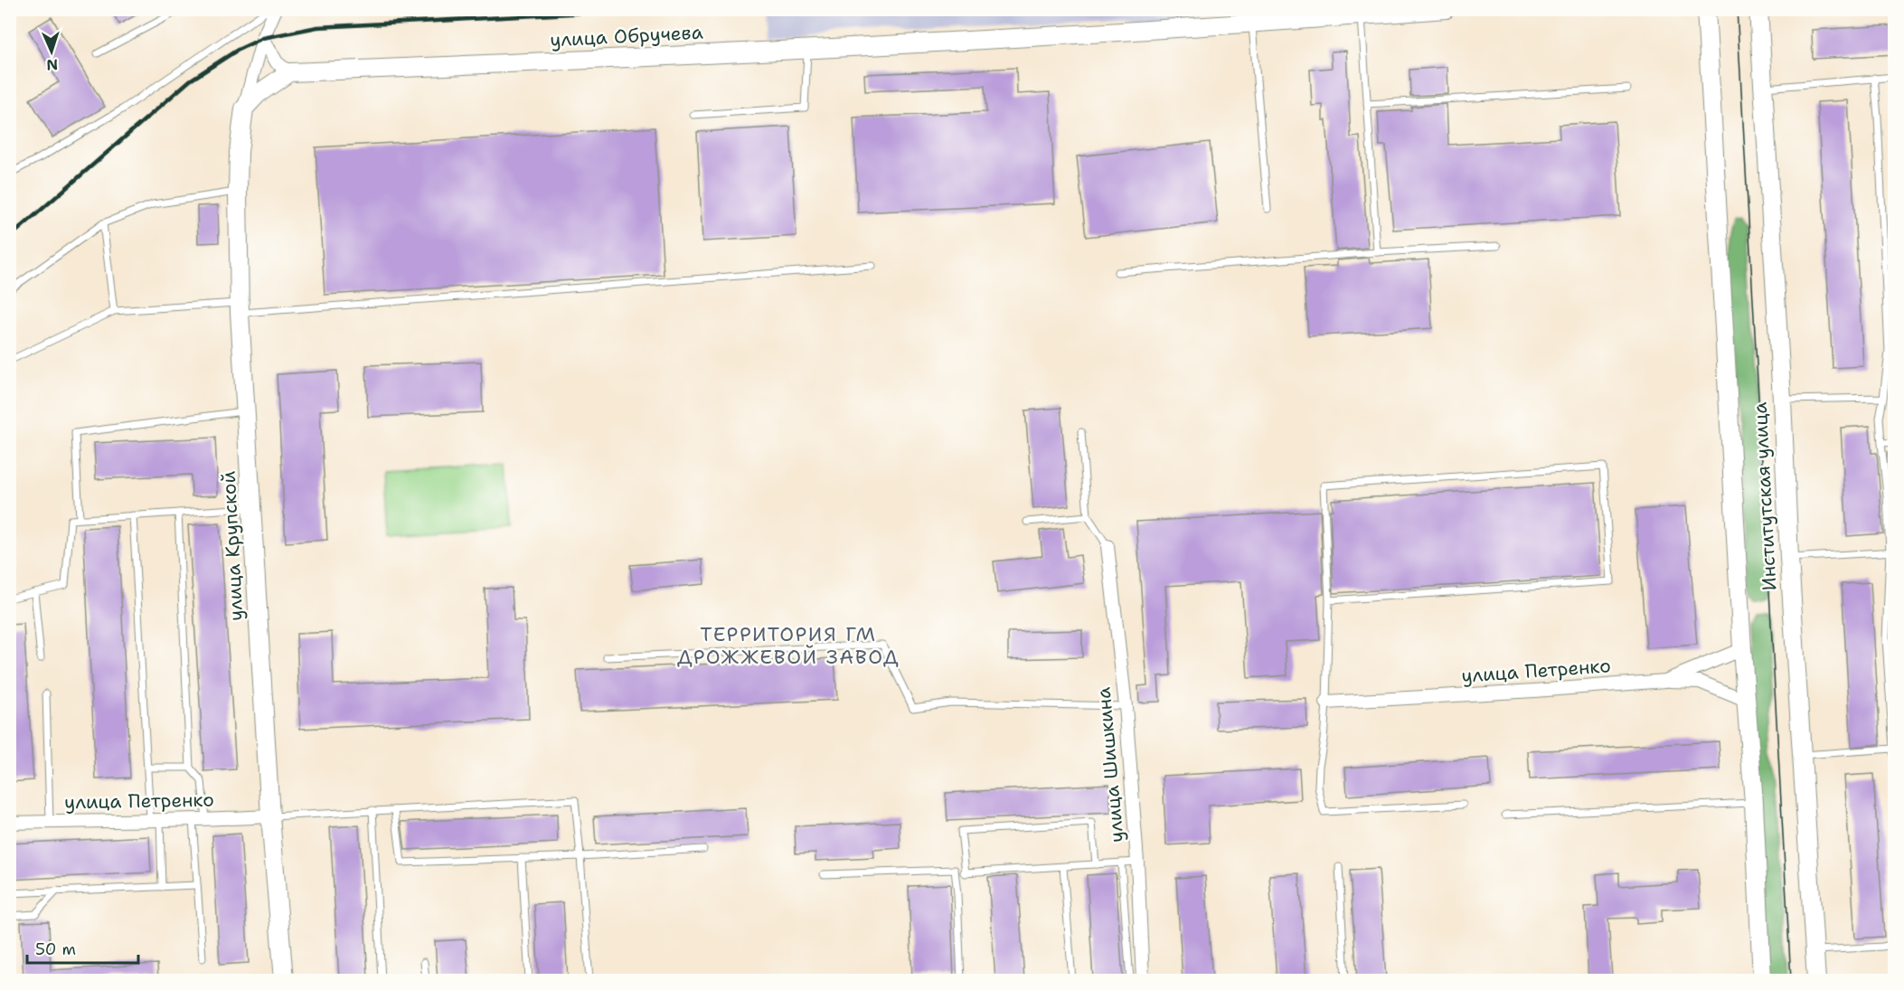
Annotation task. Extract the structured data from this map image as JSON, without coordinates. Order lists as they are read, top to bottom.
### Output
{
  "streets": {
    "main road": ["улица Обручева", "Институтская улица", "улица Крупской"],
    "street": ["улица Петренко", "улица Шишкина"]
  },
  "crossings": [
    ["Институтская улица", "улица Петренко"],
    ["улица Крупской", "улица Петренко"]
  ],
  "districts": ["ТЕРРИТОРИЯ ГМ ДРОЖЖЕВОЙ ЗАВОД"],
  "scale_bar": "50 m",
  "north": "bottom"
}
